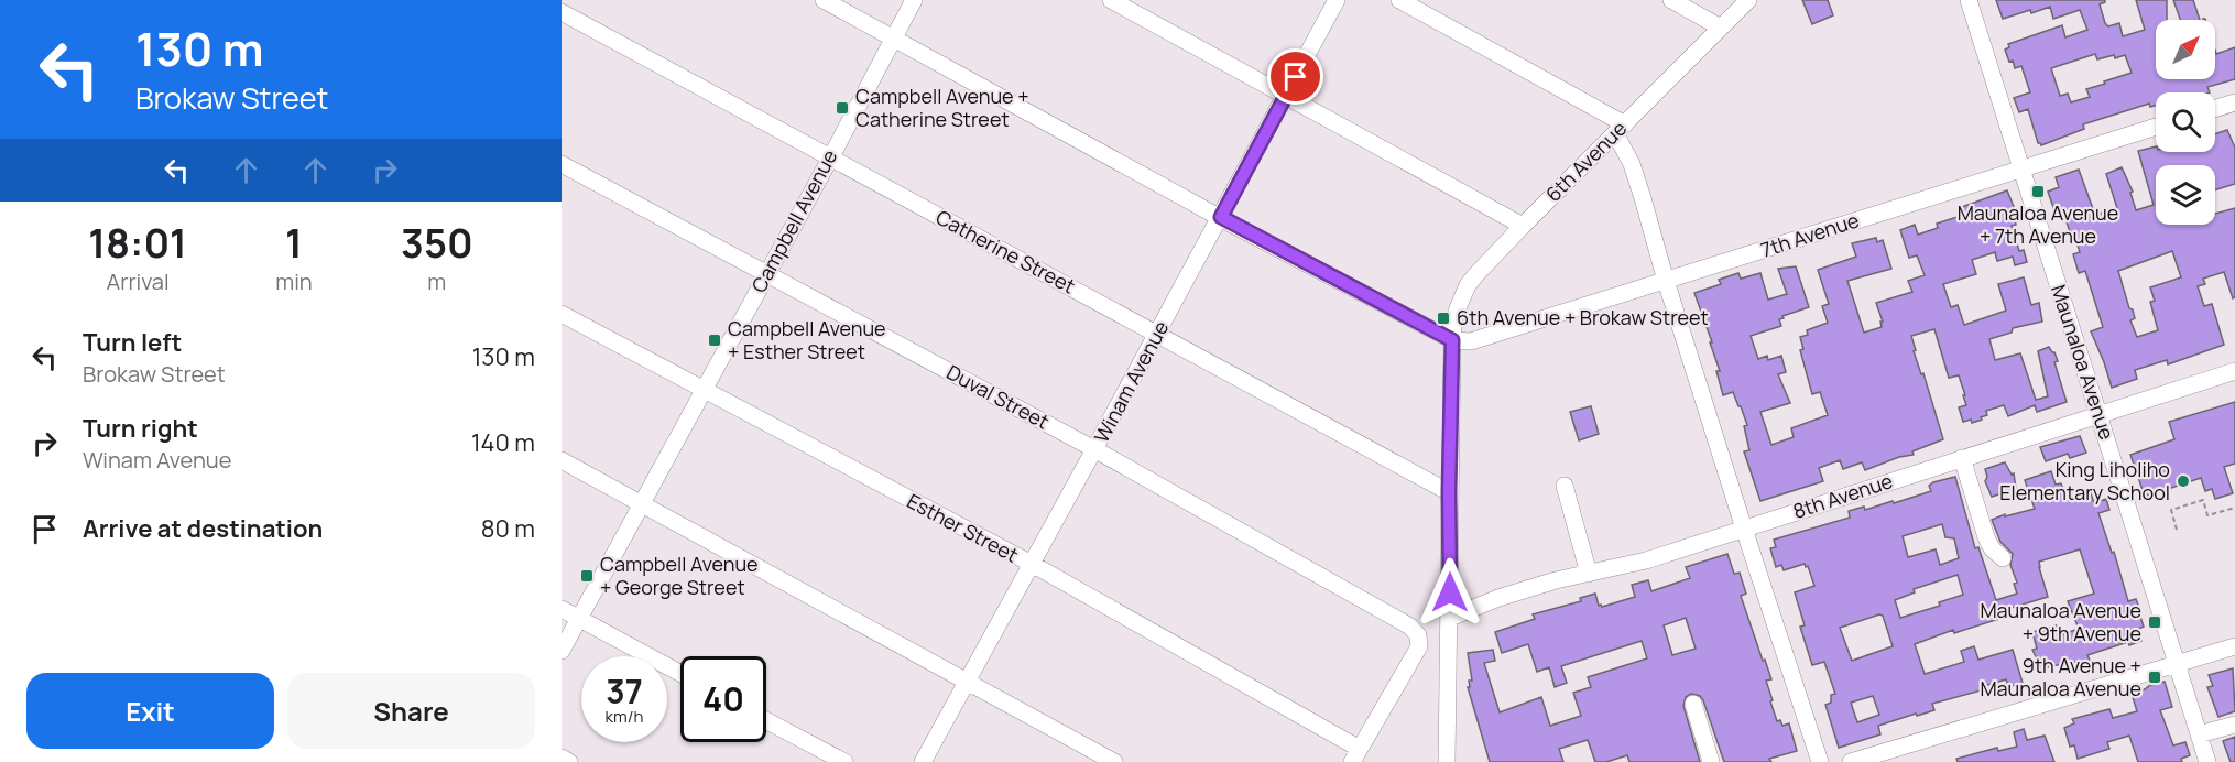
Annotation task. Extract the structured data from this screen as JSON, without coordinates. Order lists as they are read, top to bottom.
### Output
{
  "streets": {
    "street": [
      "6th Avenue",
      "Campbell Avenue",
      "7th Avenue",
      "Catherine Street",
      "Maunaloa Avenue",
      "Winam Avenue",
      "Duval Street",
      "8th Avenue",
      "Esther Street"
    ]
  },
  "crossings": [
    ["6th Avenue", "7th Avenue"],
    ["6th Avenue", "Catherine Street"],
    ["6th Avenue", "8th Avenue"],
    ["Campbell Avenue", "Catherine Street"],
    ["Campbell Avenue", "Duval Street"],
    ["Campbell Avenue", "Esther Street"],
    ["7th Avenue", "Maunaloa Avenue"],
    ["Catherine Street", "Winam Avenue"],
    ["Maunaloa Avenue", "8th Avenue"],
    ["Winam Avenue", "Duval Street"],
    ["Winam Avenue", "Esther Street"],
    ["Duval Street", "Esther Street"]
  ],
  "places": {
    "transit": [
      "Campbell Avenue + Catherine Street",
      "Maunaloa Avenue + 7th Avenue",
      "6th Avenue + Brokaw Street",
      "Campbell Avenue + Esther Street",
      "Campbell Avenue + George Street",
      "Maunaloa Avenue + 9th Avenue",
      "9th Avenue + Maunaloa Avenue"
    ],
    "other": ["King Liholiho Elementary School"]
  },
  "north": "top right",
  "page": {
    "turn": ["130 m", "Brokaw Street"],
    "eta": [
      "18:01",
      "Arrival",
      "1",
      "min",
      "350",
      "m"
    ],
    "list": [
      {
        "name": "Turn left",
        "note": "Brokaw Street",
        "value": "130 m"
      },
      {
        "name": "Turn right",
        "note": "Winam Avenue",
        "value": "140 m"
      },
      {
        "name": "Arrive at destination",
        "value": "80 m"
      }
    ],
    "speed": "37 km/h",
    "limit": "40",
    "buttons": ["Exit", "Share"]
  }
}
